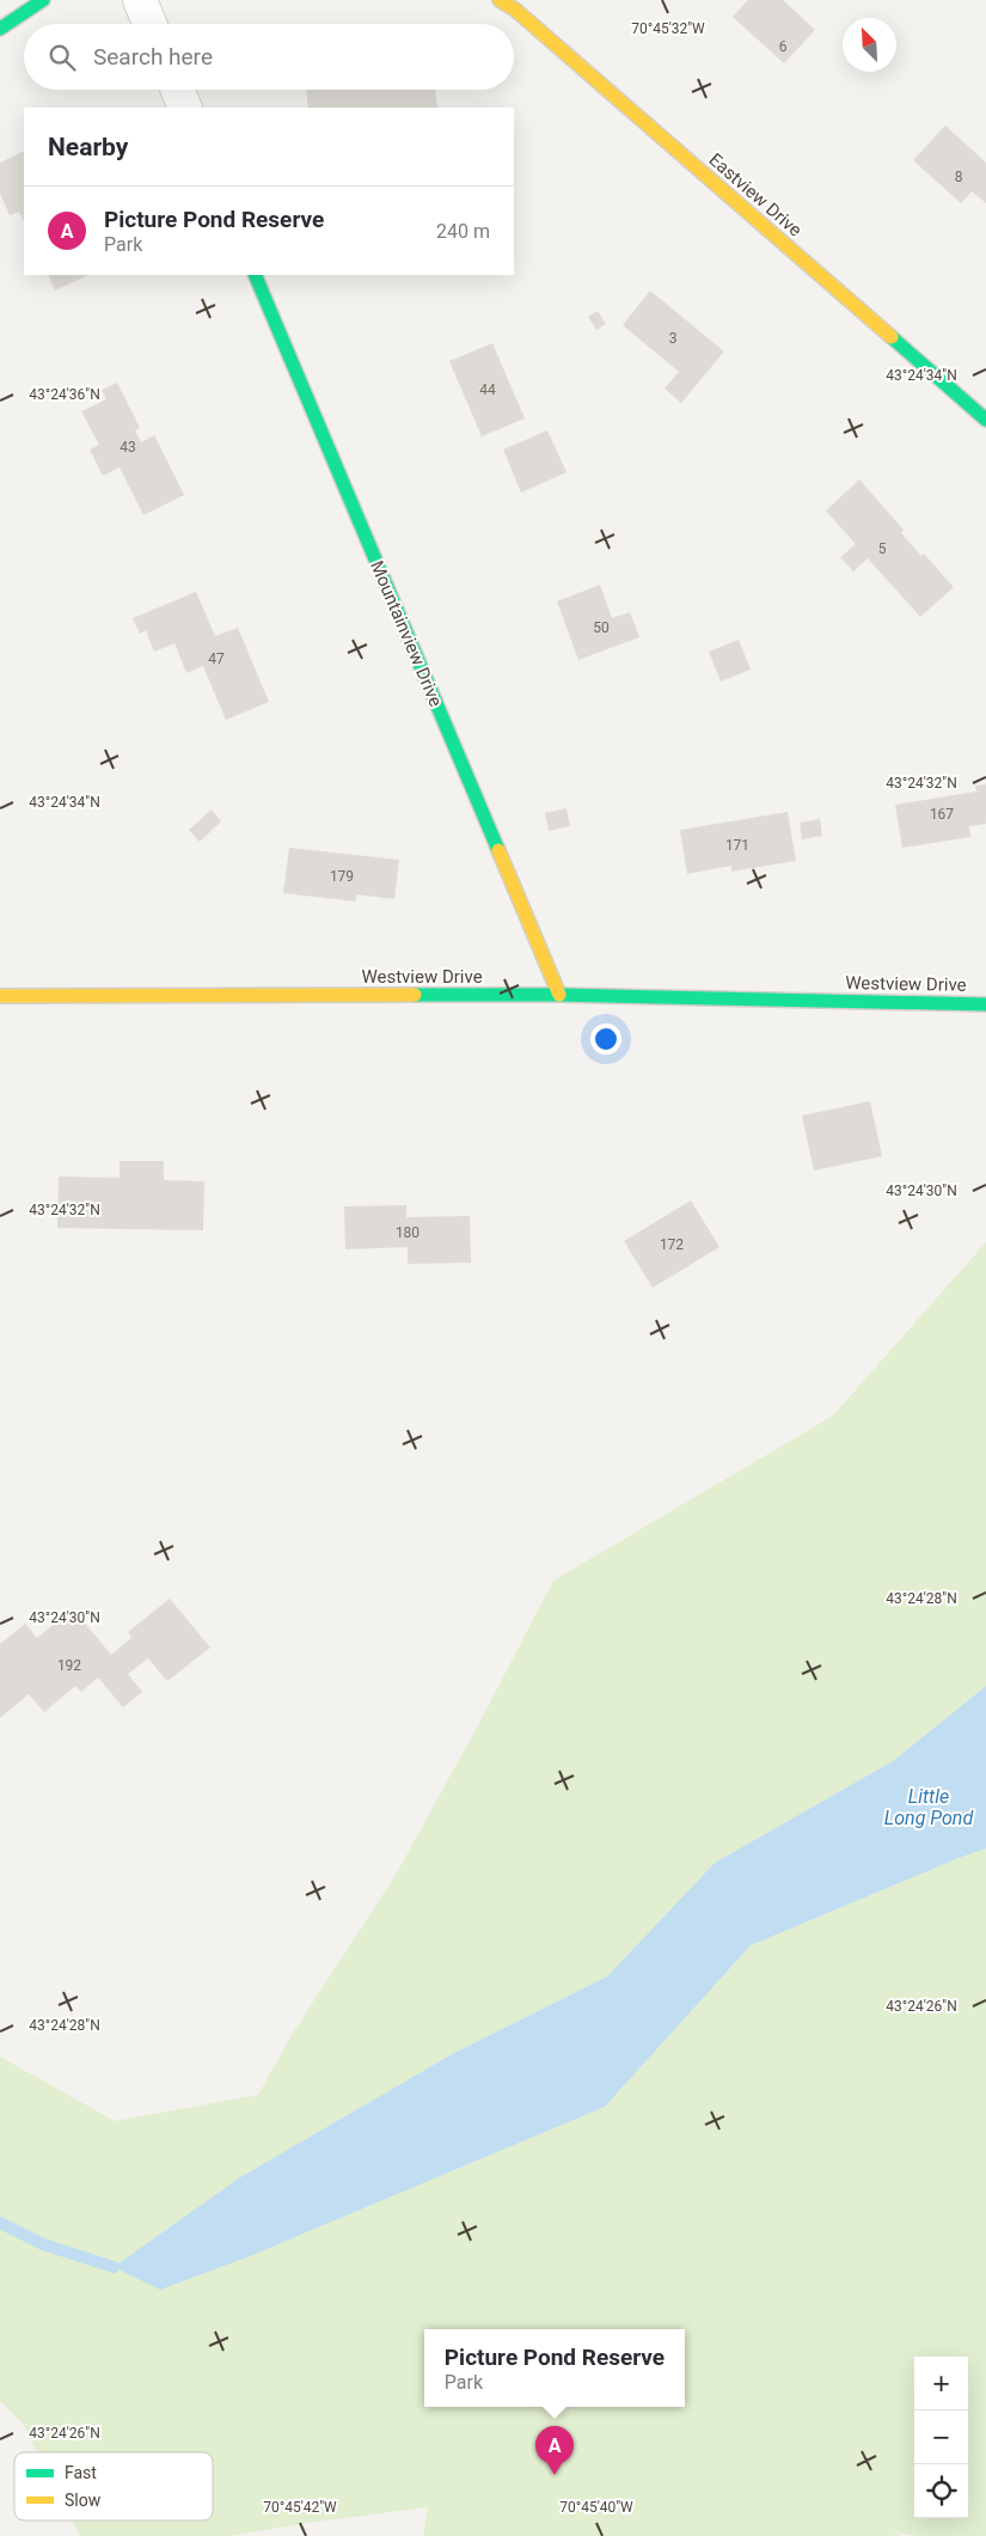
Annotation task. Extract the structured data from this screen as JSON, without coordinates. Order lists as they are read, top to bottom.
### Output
{
  "streets": {
    "street": ["Eastview Drive", "Mountainview Drive", "Westview Drive"]
  },
  "crossings": [
    ["Mountainview Drive", "Westview Drive"]
  ],
  "water": ["Little Long Pond"],
  "house_numbers": [
    "6",
    "8",
    "3",
    "44",
    "43",
    "5",
    "50",
    "47",
    "167",
    "171",
    "179",
    "180",
    "172",
    "192"
  ],
  "legend": ["Fast", "Slow"],
  "north": "top left",
  "page": {
    "search": "Search here",
    "heading": "Nearby",
    "list": [
      {
        "mark": "A",
        "name": "Picture Pond Reserve",
        "note": "Park",
        "value": "240 m"
      }
    ],
    "popup": ["Picture Pond Reserve", "Park"],
    "map_buttons": ["+", "−"],
    "pins": "A"
  },
  "coordinates": [
    "70°45'32\"W",
    "43°24'34\"N",
    "43°24'36\"N",
    "43°24'32\"N",
    "43°24'30\"N",
    "43°24'28\"N",
    "43°24'26\"N",
    "70°45'42\"W",
    "70°45'40\"W"
  ]
}
